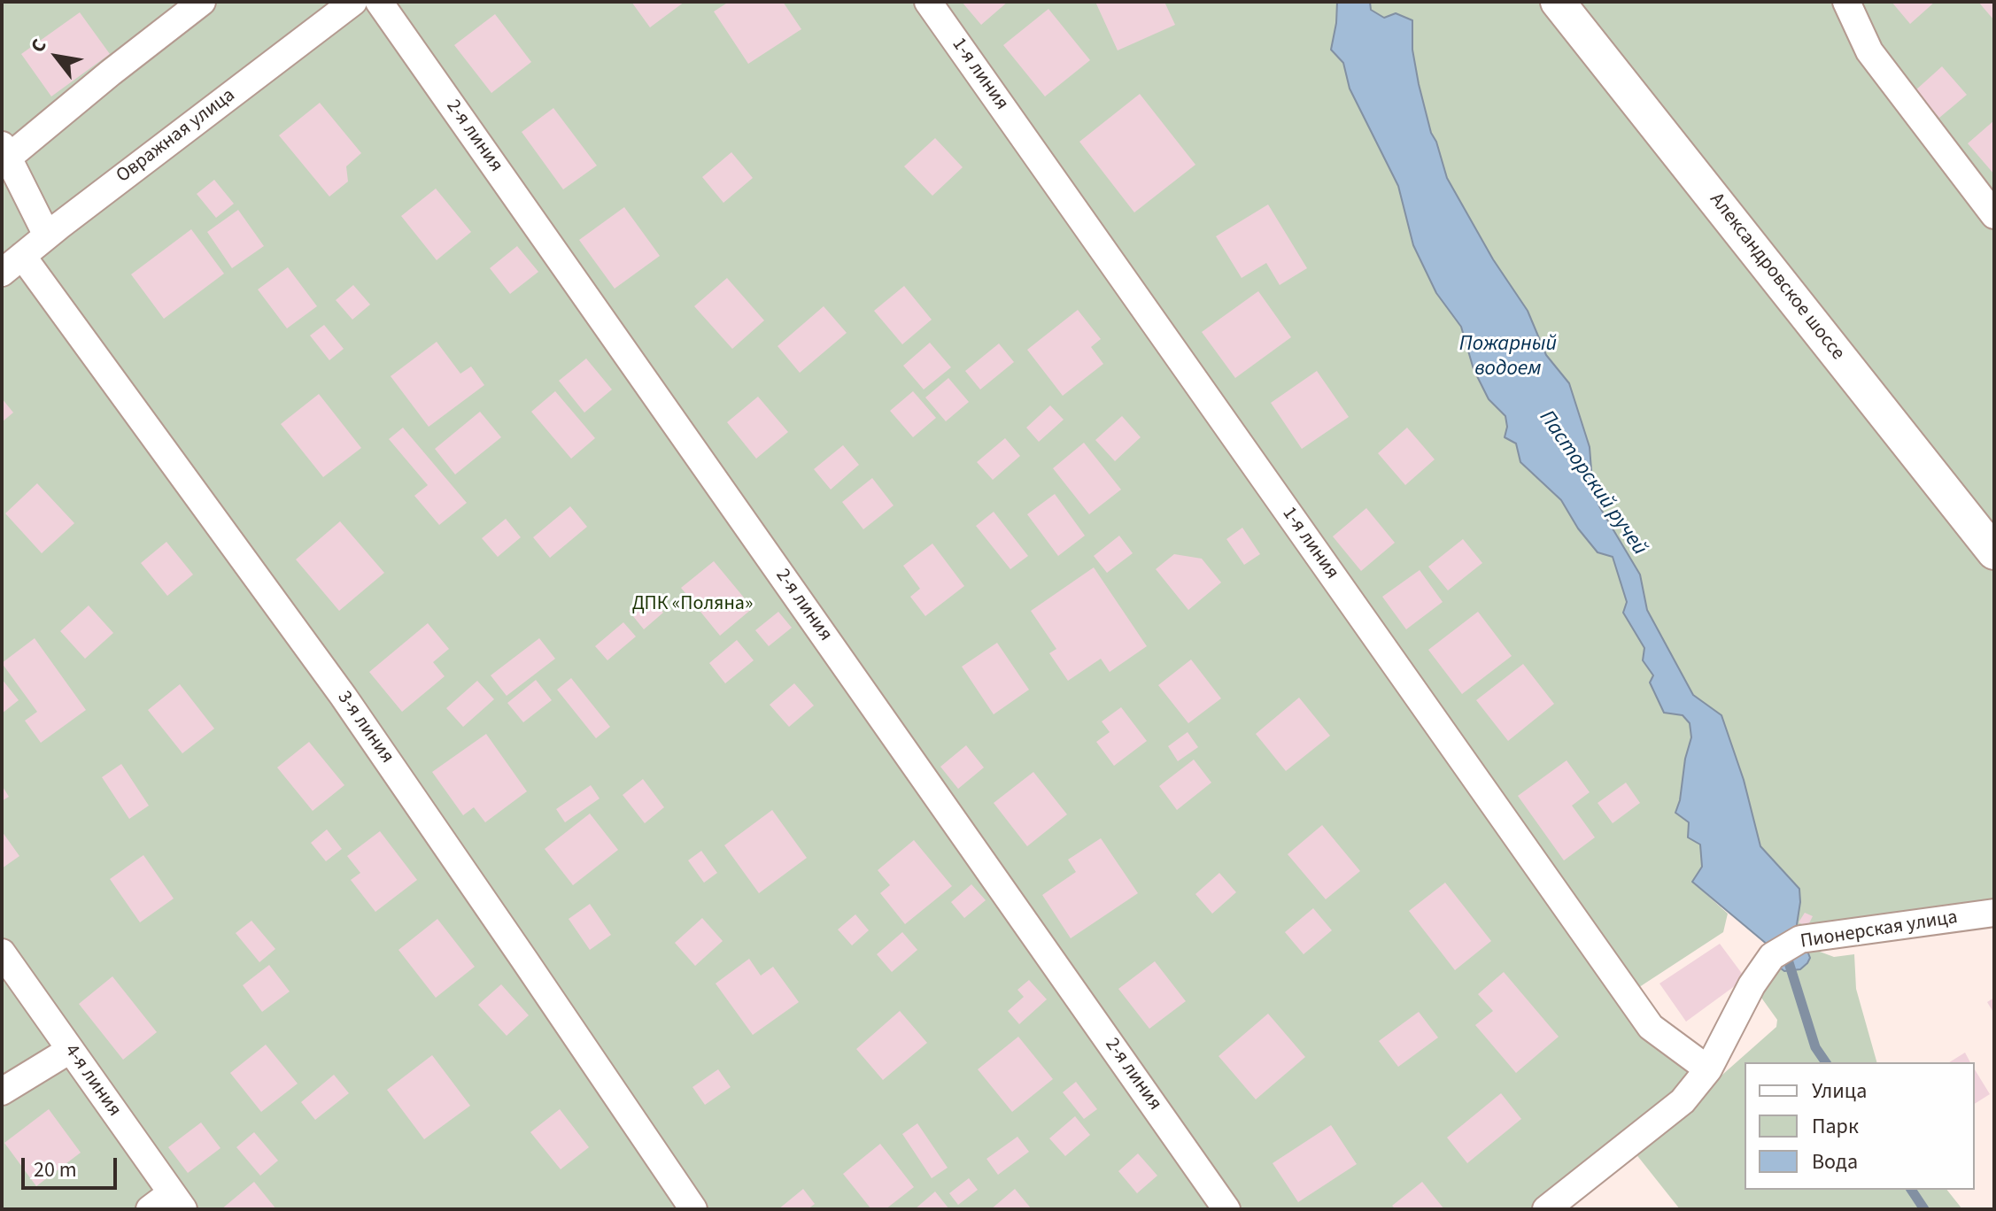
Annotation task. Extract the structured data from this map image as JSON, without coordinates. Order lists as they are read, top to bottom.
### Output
{
  "streets": {
    "street": [
      "1-я линия",
      "Овражная улица",
      "2-я линия",
      "Александровское шоссе",
      "3-я линия",
      "Пионерская улица",
      "4-я линия"
    ]
  },
  "crossings": [
    ["1-я линия", "Пионерская улица"],
    ["Овражная улица", "3-я линия"]
  ],
  "water": ["Пожарный водоем", "Пасторский ручей"],
  "parks": ["ДПК «Поляна»"],
  "legend": ["Улица", "Парк", "Вода"],
  "scale_bar": "20 m",
  "north": "top left"
}
